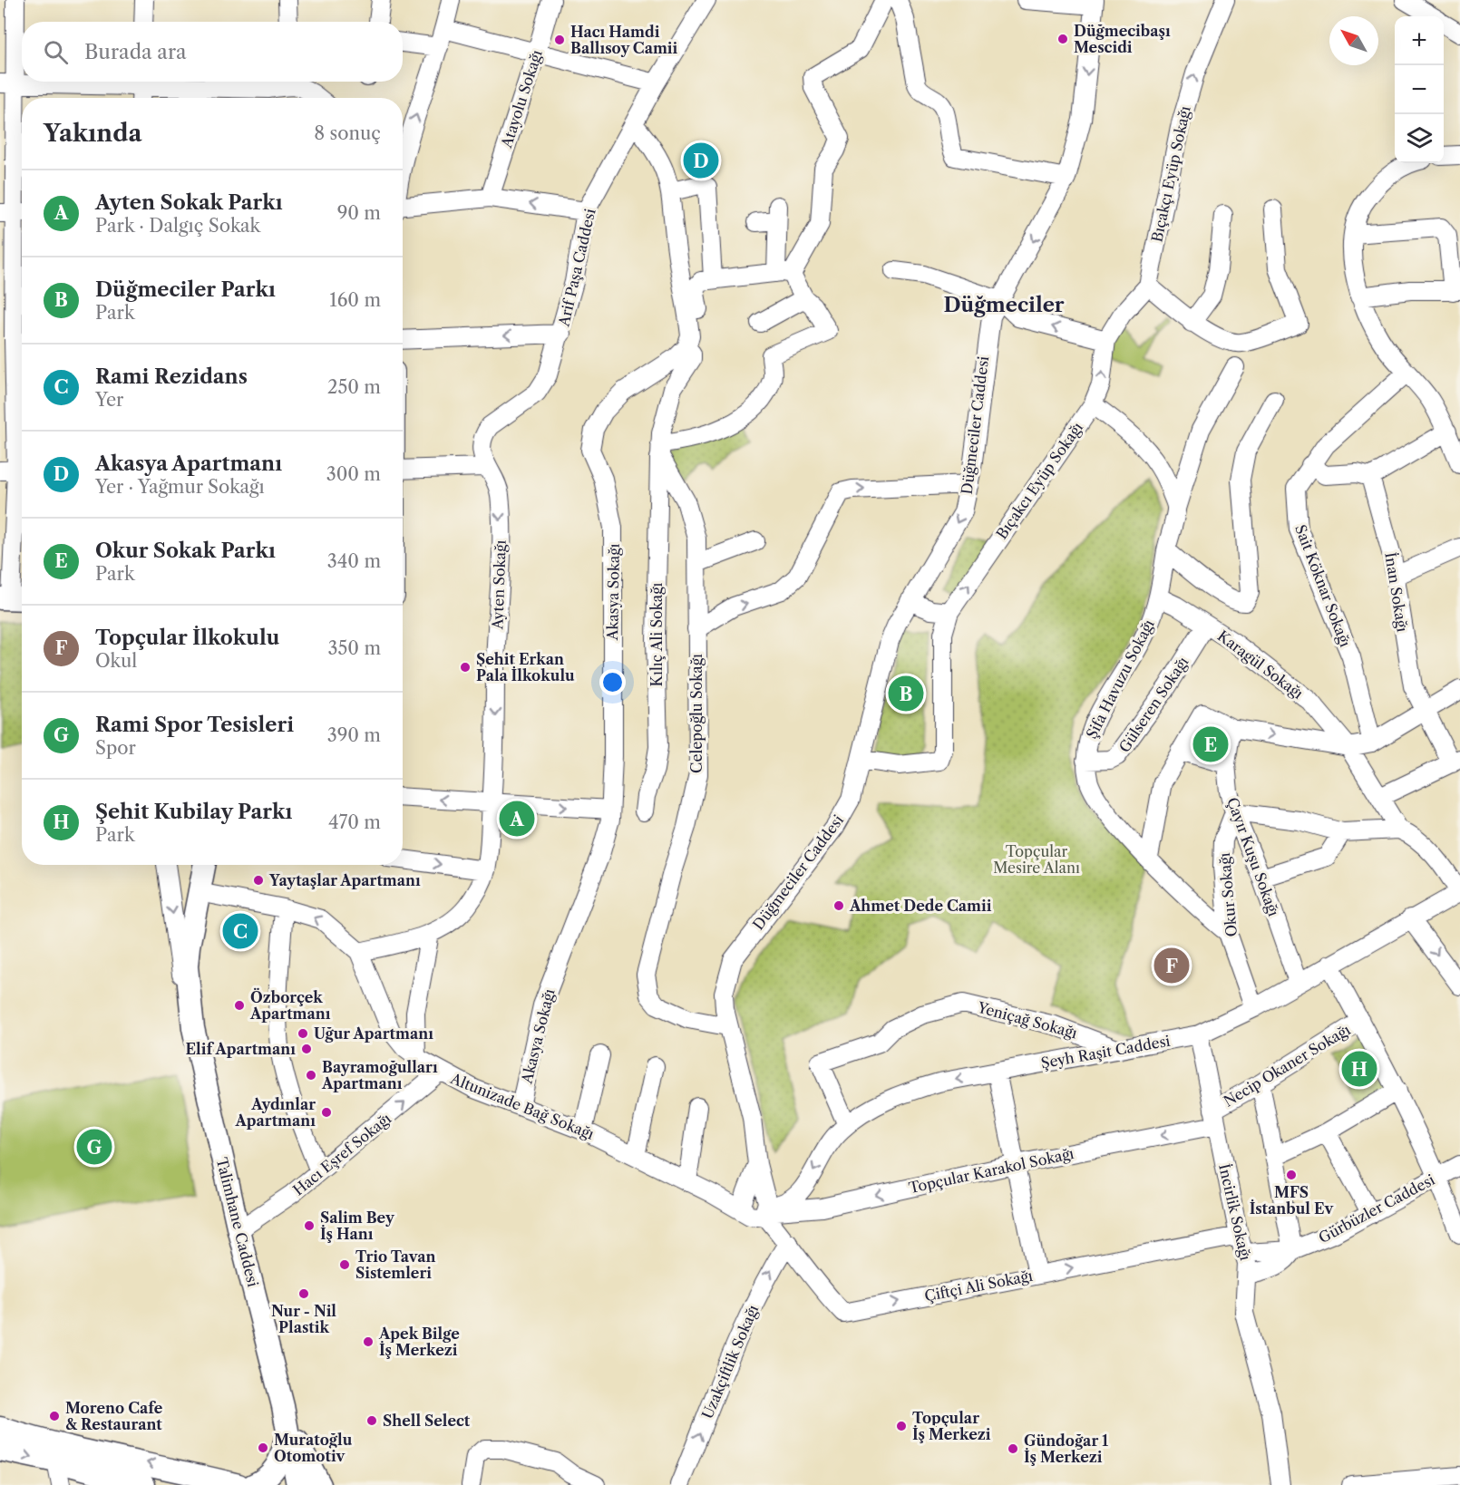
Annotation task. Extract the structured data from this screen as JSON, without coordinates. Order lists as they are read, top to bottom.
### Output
{
  "streets": {
    "main road": ["Talimhane Caddesi"],
    "street": [
      "Atayolu Sokağı",
      "Bıçakçı Eyüp Sokağı",
      "Arif Paşa Caddesi",
      "Düğmeciler Caddesi",
      "Bıçakcı Eyüp Sokağı",
      "Ayten Sokağı",
      "Sait Köknar Sokağı",
      "Akasya Sokağı",
      "İnan Sokağı",
      "Kılıç Ali Sokağı",
      "Karagül Sokağı",
      "Şifa Havuzu Sokağı",
      "Gülseren Sokağı",
      "Celepoğlu Sokağı",
      "Çayır Kuşu Sokağı",
      "Okur Sokağı",
      "Yeniçağ Sokağı",
      "Şeyh Raşit Caddesi",
      "Necip Okaner Sokağı",
      "Altunizade Bağ Sokağı",
      "Hacı Eşref Sokağı",
      "Topçular Karakol Sokağı",
      "Gürbüzler Caddesi",
      "İncirlik Sokağı",
      "Çiftçi Ali Sokağı",
      "Uzakçiftlik Sokağı"
    ]
  },
  "crossings": [
    ["Arif Paşa Caddesi", "Ayten Sokağı"],
    ["Düğmeciler Caddesi", "Bıçakcı Eyüp Sokağı"],
    ["Düğmeciler Caddesi", "Celepoğlu Sokağı"],
    ["Düğmeciler Caddesi", "Şeyh Raşit Caddesi"],
    ["Düğmeciler Caddesi", "Topçular Karakol Sokağı"],
    ["Düğmeciler Caddesi", "Çiftçi Ali Sokağı"],
    ["Ayten Sokağı", "Altunizade Bağ Sokağı"],
    ["Akasya Sokağı", "Kılıç Ali Sokağı"],
    ["Akasya Sokağı", "Altunizade Bağ Sokağı"],
    ["Kılıç Ali Sokağı", "Celepoğlu Sokağı"],
    ["Karagül Sokağı", "Şifa Havuzu Sokağı"],
    ["Karagül Sokağı", "Gülseren Sokağı"],
    ["Şifa Havuzu Sokağı", "Gülseren Sokağı"],
    ["Şifa Havuzu Sokağı", "Okur Sokağı"],
    ["Çayır Kuşu Sokağı", "Okur Sokağı"],
    ["Çayır Kuşu Sokağı", "Şeyh Raşit Caddesi"],
    ["Okur Sokağı", "Şeyh Raşit Caddesi"],
    ["Yeniçağ Sokağı", "Şeyh Raşit Caddesi"],
    ["Şeyh Raşit Caddesi", "Topçular Karakol Sokağı"],
    ["Şeyh Raşit Caddesi", "İncirlik Sokağı"],
    ["Şeyh Raşit Caddesi", "Çiftçi Ali Sokağı"],
    ["Necip Okaner Sokağı", "Topçular Karakol Sokağı"],
    ["Necip Okaner Sokağı", "İncirlik Sokağı"],
    ["Altunizade Bağ Sokağı", "Hacı Eşref Sokağı"],
    ["Altunizade Bağ Sokağı", "Topçular Karakol Sokağı"],
    ["Altunizade Bağ Sokağı", "Talimhane Caddesi"],
    ["Hacı Eşref Sokağı", "Talimhane Caddesi"],
    ["Topçular Karakol Sokağı", "İncirlik Sokağı"],
    ["Topçular Karakol Sokağı", "Çiftçi Ali Sokağı"],
    ["İncirlik Sokağı", "Çiftçi Ali Sokağı"],
    ["Çiftçi Ali Sokağı", "Uzakçiftlik Sokağı"]
  ],
  "one_way": [
    "Bıçakçı Eyüp Sokağı",
    "Bıçakcı Eyüp Sokağı",
    "Ayten Sokağı",
    "Hacı Eşref Sokağı",
    "Topçular Karakol Sokağı",
    "Çiftçi Ali Sokağı",
    "Uzakçiftlik Sokağı"
  ],
  "districts": ["Düğmeciler"],
  "parks": ["Topçular Mesire Alanı"],
  "places": [
    "Düğmecibaşı Mescidi",
    "Hacı Hamdi Ballısoy Camii",
    "Şehit Erkan Pala İlkokulu",
    "Yaytaşlar Apartmanı",
    "Ahmet Dede Camii",
    "Özborçek Apartmanı",
    "Uğur Apartmanı",
    "Elif Apartmanı",
    "Bayramoğulları Apartmanı",
    "Aydınlar Apartmanı",
    "MFS İstanbul Ev",
    "Salim Bey İş Hanı",
    "Trio Tavan Sistemleri",
    "Nur - Nil Plastik",
    "Apek Bilge İş Merkezi",
    "Moreno Cafe & Restaurant",
    "Shell Select",
    "Topçular İş Merkezi",
    "Muratoğlu Otomotiv",
    "Gündoğar 1 İş Merkezi"
  ],
  "north": "top left",
  "page": {
    "map_buttons": ["+", "−"],
    "search": "Burada ara",
    "heading": ["Yakında", "8 sonuç"],
    "pins": [
      "D",
      "B",
      "E",
      "A",
      "C",
      "F",
      "H",
      "G"
    ],
    "list": [
      {
        "mark": "A",
        "name": "Ayten Sokak Parkı",
        "note": "Park · Dalgıç Sokak",
        "value": "90 m"
      },
      {
        "mark": "B",
        "name": "Düğmeciler Parkı",
        "note": "Park",
        "value": "160 m"
      },
      {
        "mark": "C",
        "name": "Rami Rezidans",
        "note": "Yer",
        "value": "250 m"
      },
      {
        "mark": "D",
        "name": "Akasya Apartmanı",
        "note": "Yer · Yağmur Sokağı",
        "value": "300 m"
      },
      {
        "mark": "E",
        "name": "Okur Sokak Parkı",
        "note": "Park",
        "value": "340 m"
      },
      {
        "mark": "F",
        "name": "Topçular İlkokulu",
        "note": "Okul",
        "value": "350 m"
      },
      {
        "mark": "G",
        "name": "Rami Spor Tesisleri",
        "note": "Spor",
        "value": "390 m"
      },
      {
        "mark": "H",
        "name": "Şehit Kubilay Parkı",
        "note": "Park",
        "value": "470 m"
      }
    ]
  }
}
